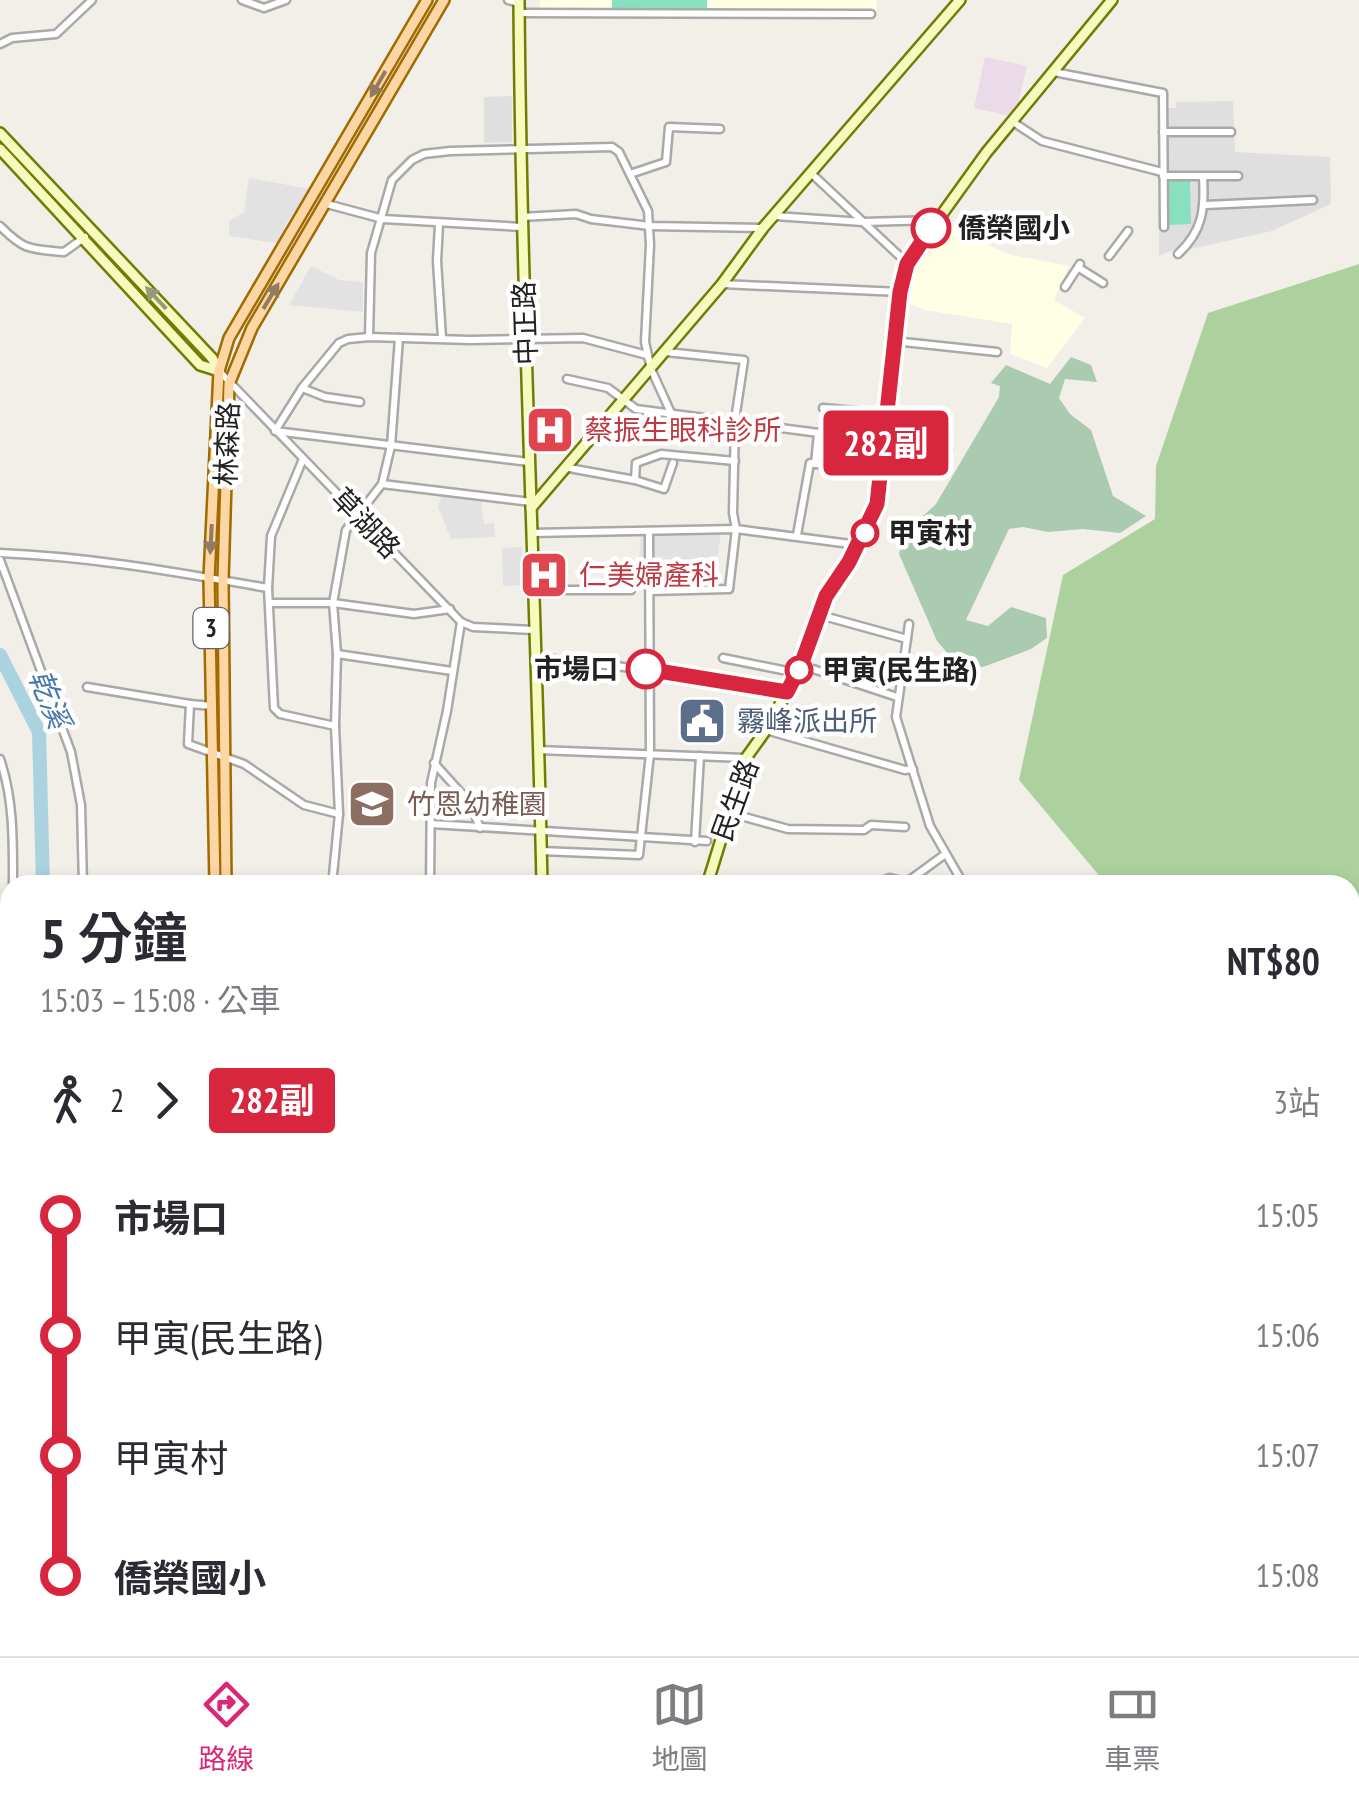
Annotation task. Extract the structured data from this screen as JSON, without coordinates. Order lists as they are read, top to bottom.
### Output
{
  "streets": {
    "main road": ["林森路", "3"],
    "street": ["中正路", "草湖路", "民生路"]
  },
  "crossings": [
    ["林森路", "草湖路"]
  ],
  "water": ["乾溪"],
  "places": {
    "other": [
      "僑榮國小",
      "甲寅村",
      "市場口",
      "甲寅(民生路)"
    ],
    "hospital": ["蔡振生眼科診所", "仁美婦產科"],
    "public building": ["霧峰派出所"],
    "school or university": ["竹恩幼稚園"]
  },
  "lines": ["bus line 282副"],
  "page": {
    "on_map": "282副",
    "heading": ["5 分鐘", "15:03 – 15:08 · 公車", "NT$80"],
    "legs": ["2", "282副", "3站"],
    "list": [
      {
        "name": "市場口",
        "value": "15:05"
      },
      {
        "name": "甲寅(民生路)",
        "value": "15:06"
      },
      {
        "name": "甲寅村",
        "value": "15:07"
      },
      {
        "name": "僑榮國小",
        "value": "15:08"
      }
    ],
    "tabs": ["路線", "地圖", "車票"]
  }
}
